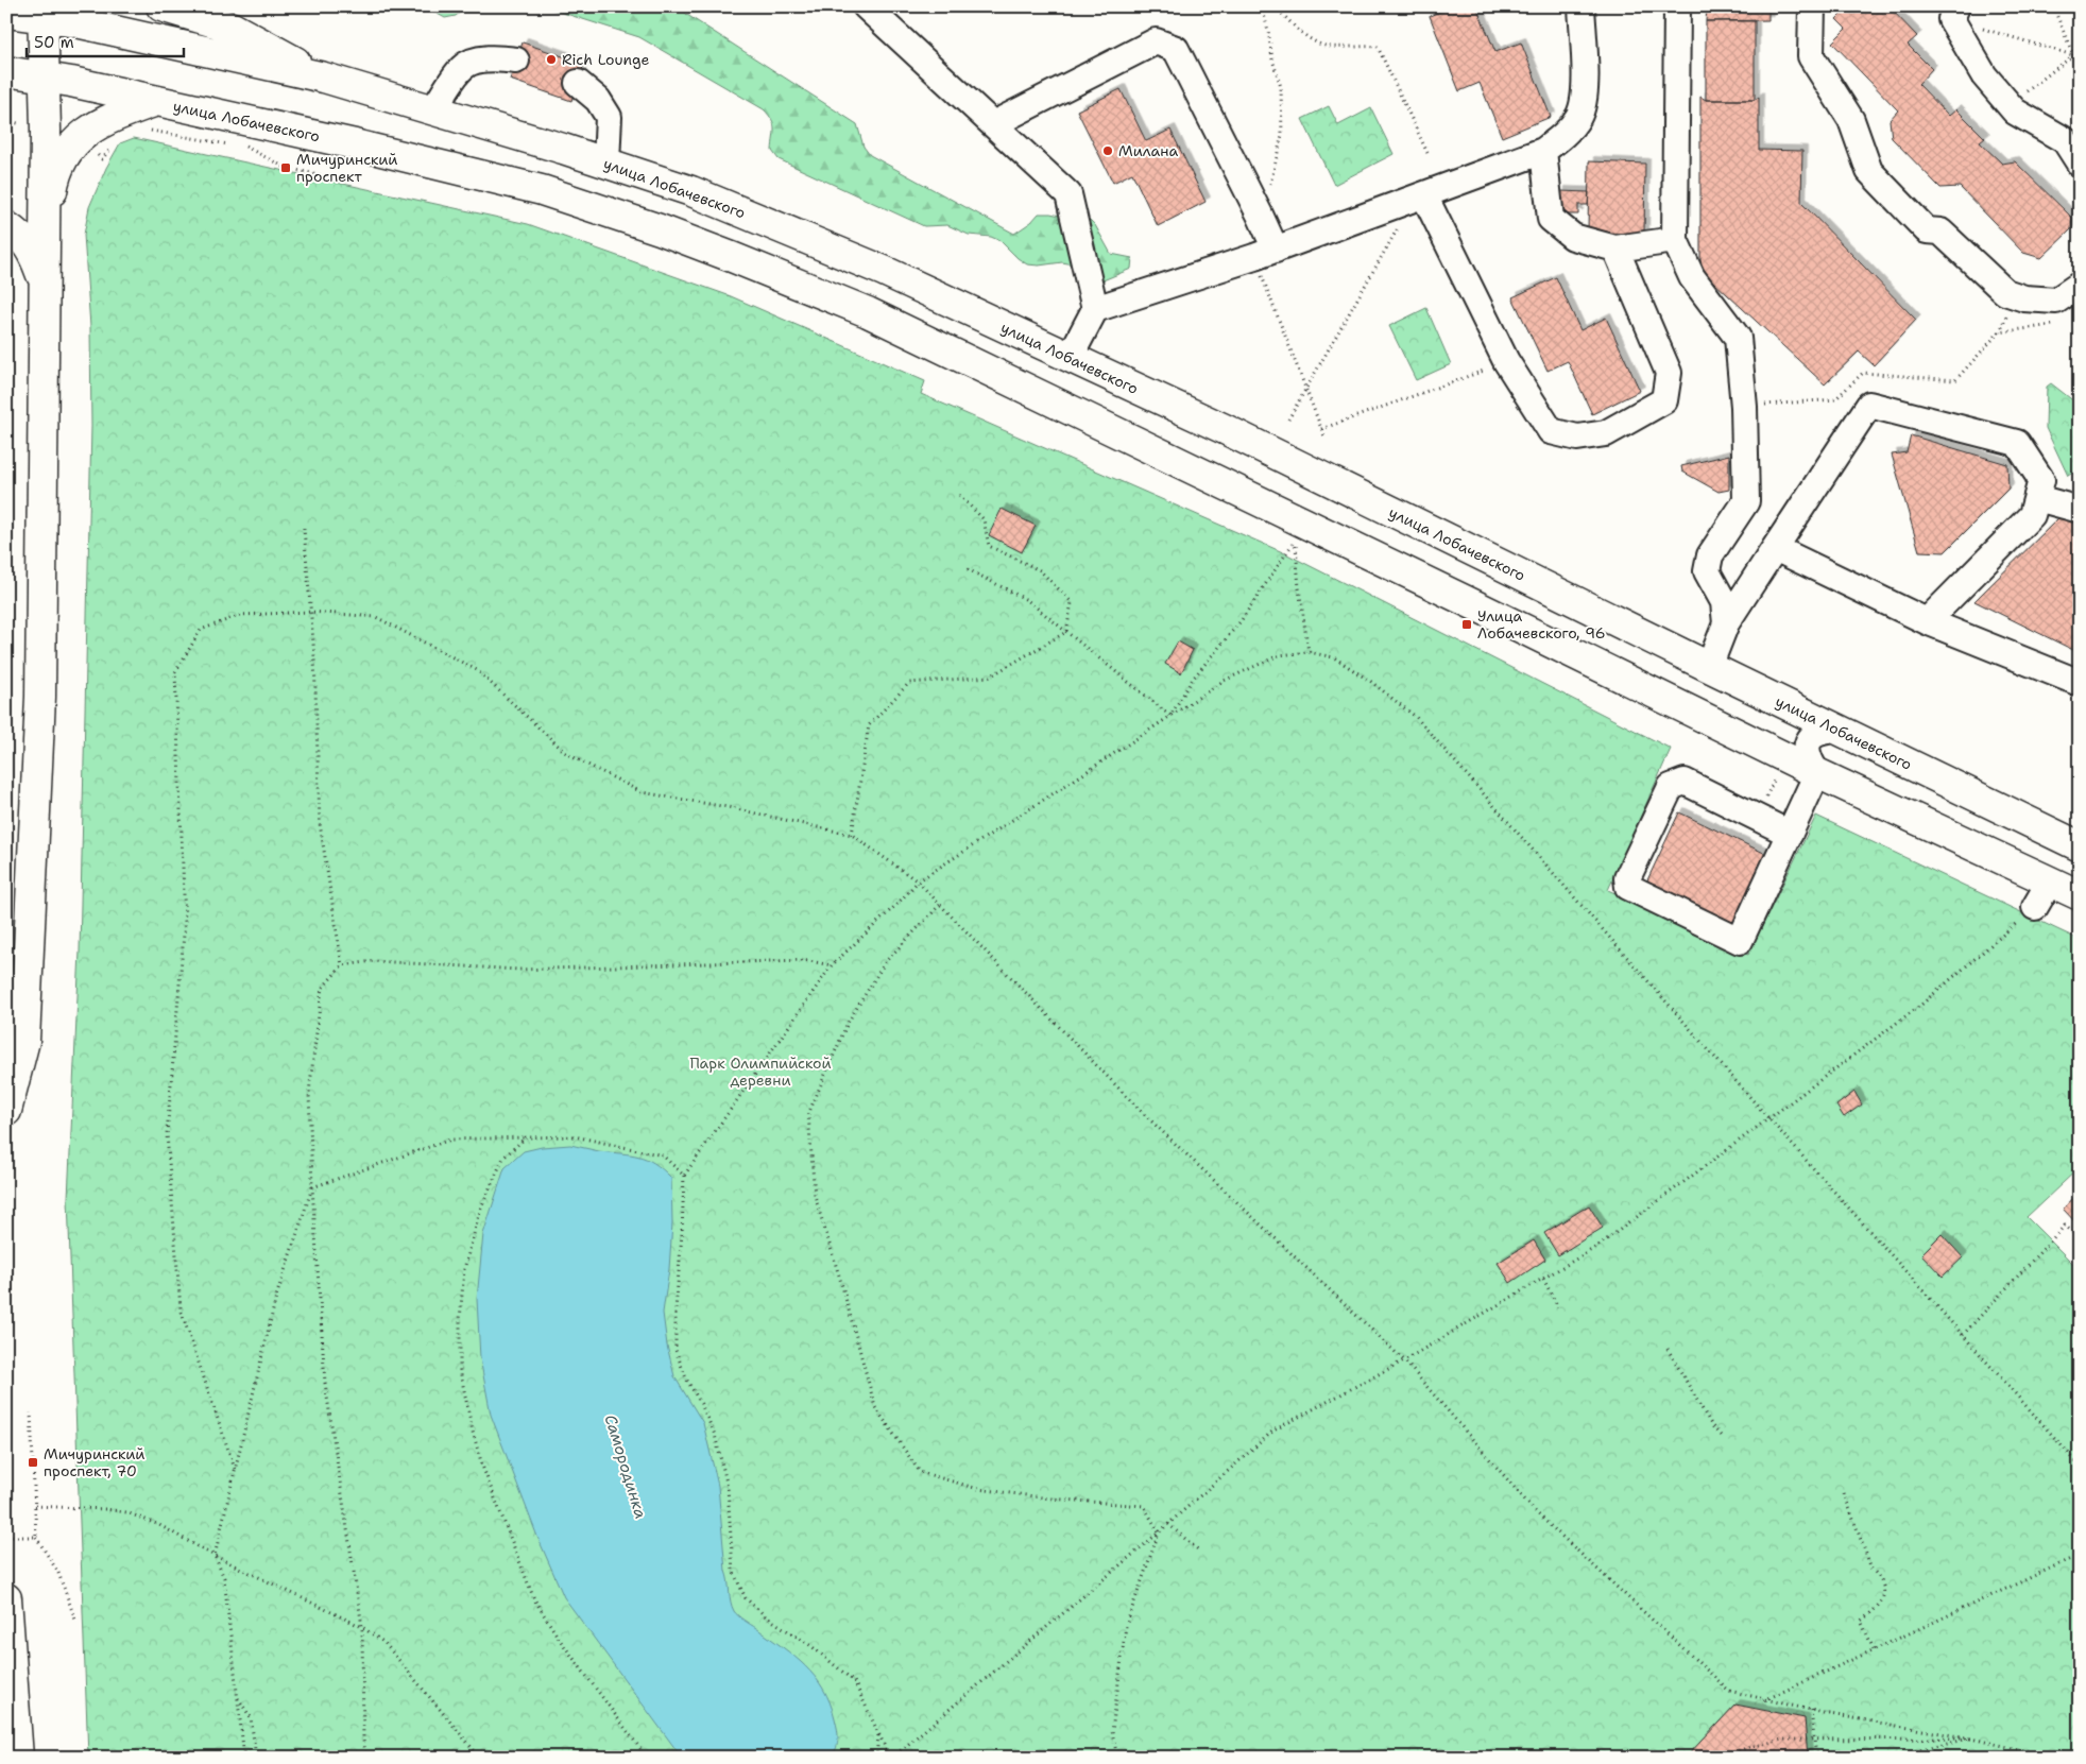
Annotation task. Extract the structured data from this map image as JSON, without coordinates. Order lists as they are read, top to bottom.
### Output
{
  "streets": {
    "main road": ["улица Лобачевского"]
  },
  "water": ["Самородинка"],
  "parks": ["Парк Олимпийской деревни"],
  "places": {
    "other": ["Rich Lounge", "Милана"],
    "transit": ["Мичуринский проспект", "Улица Лобачевского, 96", "Мичуринский проспект, 70"]
  },
  "scale_bar": "50 m"
}
